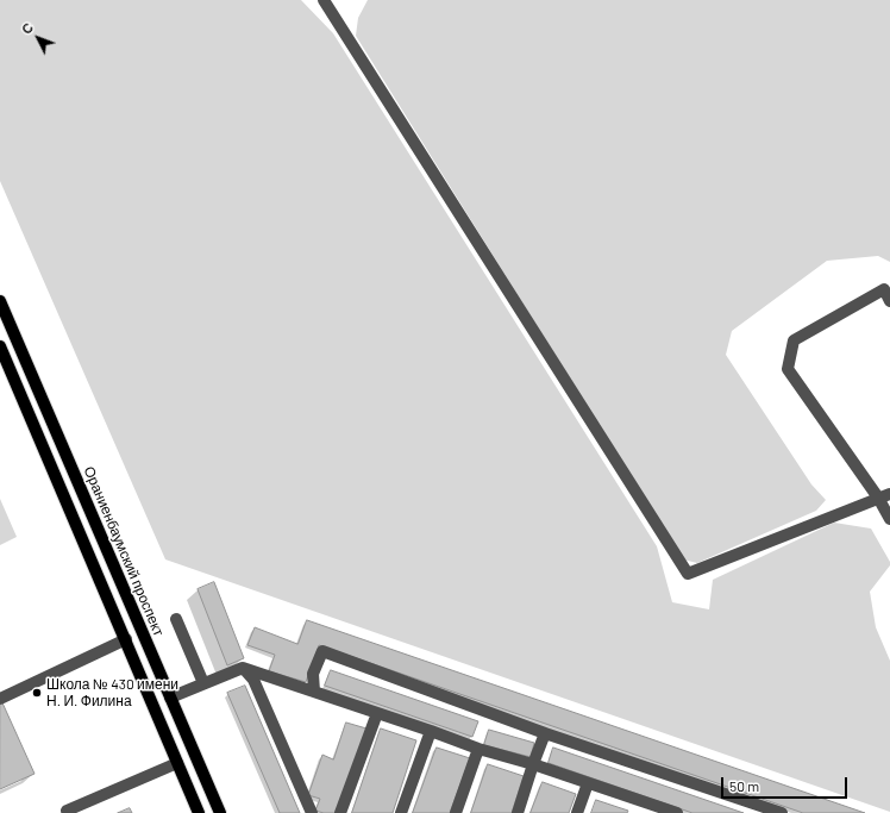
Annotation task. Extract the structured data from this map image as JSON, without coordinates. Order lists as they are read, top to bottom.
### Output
{
  "streets": {
    "main road": ["Ораниенбаумский проспект"]
  },
  "places": ["Школа № 430 имени Н. И. Филина"],
  "scale_bar": "50 m",
  "north": "top left"
}
